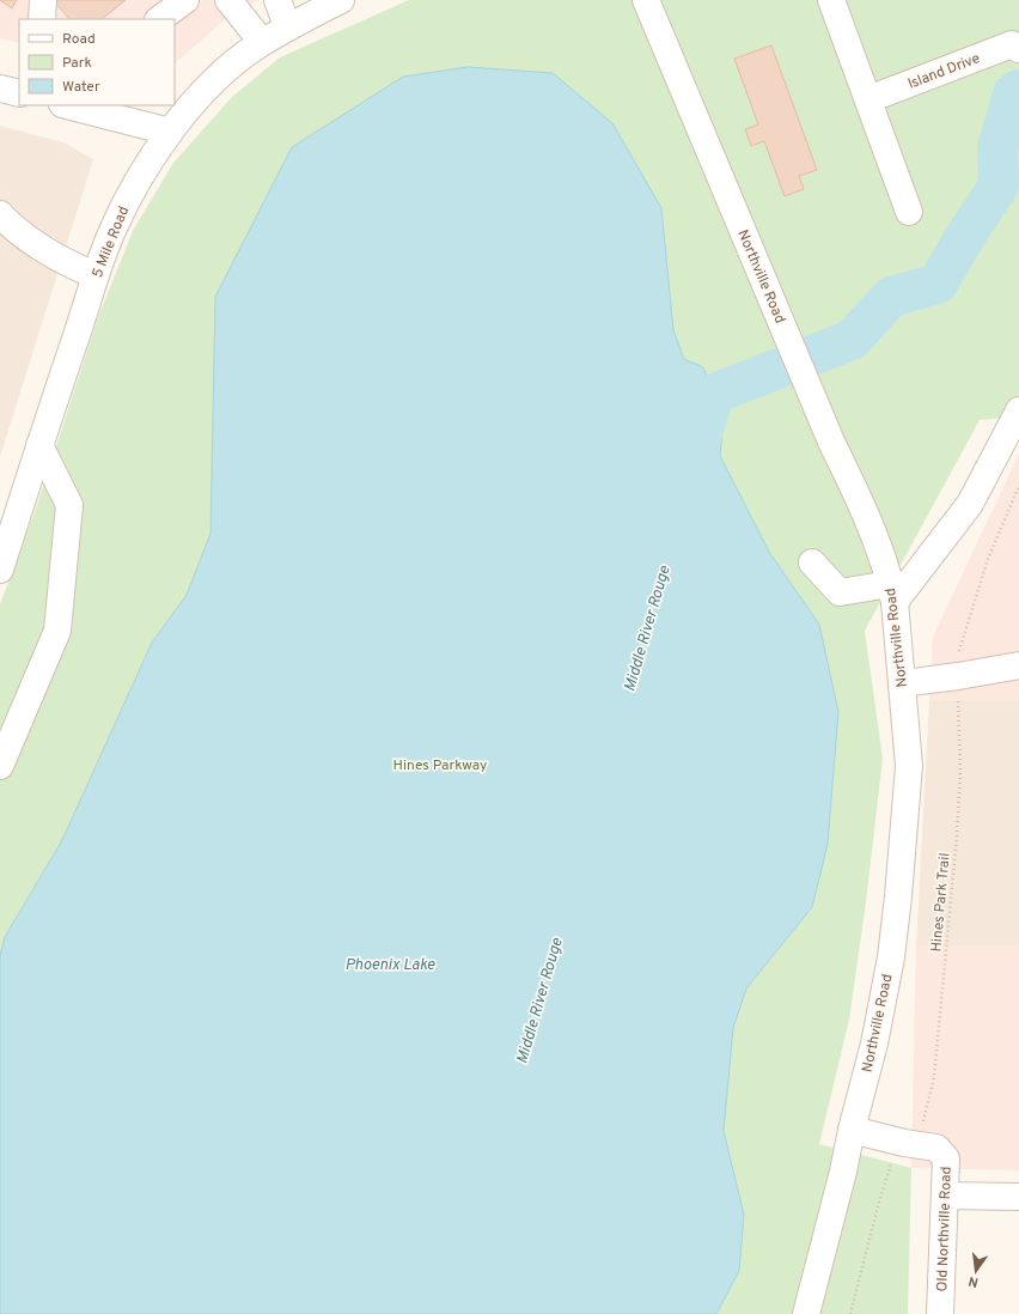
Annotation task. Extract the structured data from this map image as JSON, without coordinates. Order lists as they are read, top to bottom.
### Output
{
  "streets": {
    "street": [
      "Island Drive",
      "5 Mile Road",
      "Northville Road",
      "Old Northville Road"
    ],
    "path": ["Hines Park Trail"]
  },
  "crossings": [
    ["Northville Road", "Old Northville Road"],
    ["Hines Park Trail", "Old Northville Road"]
  ],
  "water": ["Middle River Rouge", "Phoenix Lake"],
  "parks": ["Hines Parkway"],
  "legend": ["Road", "Park", "Water"],
  "north": "bottom"
}
